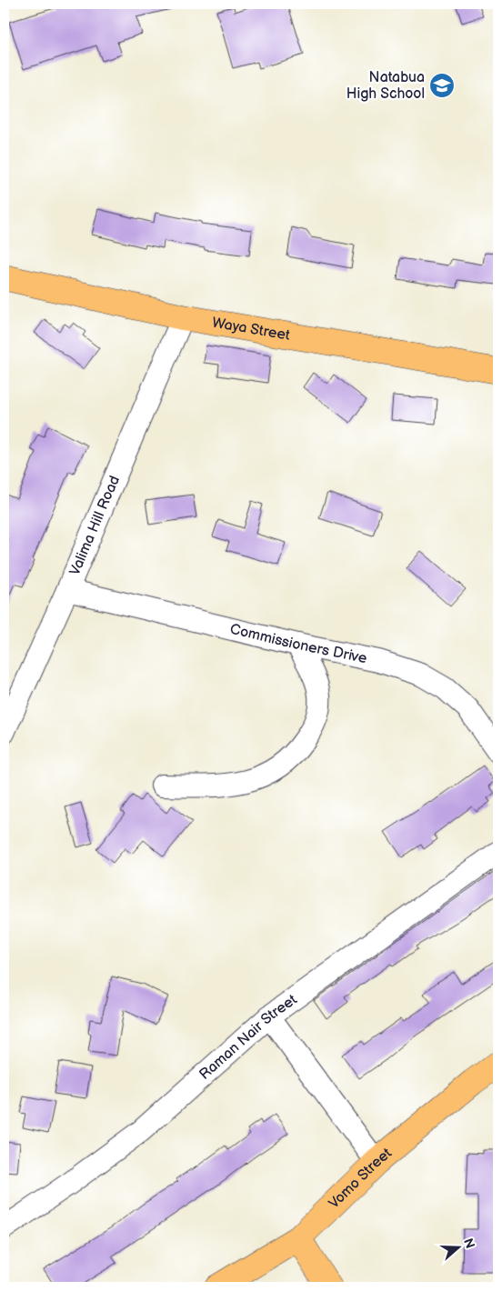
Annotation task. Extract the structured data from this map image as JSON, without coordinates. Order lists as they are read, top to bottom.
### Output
{
  "streets": {
    "main road": ["Waya Street", "Vomo Street"],
    "street": ["Valima Hill Road", "Commissioners Drive", "Raman Nair Street"]
  },
  "crossings": [
    ["Waya Street", "Valima Hill Road"],
    ["Valima Hill Road", "Commissioners Drive"]
  ],
  "places": {
    "school or university": ["Natabua High School"]
  },
  "north": "right"
}
